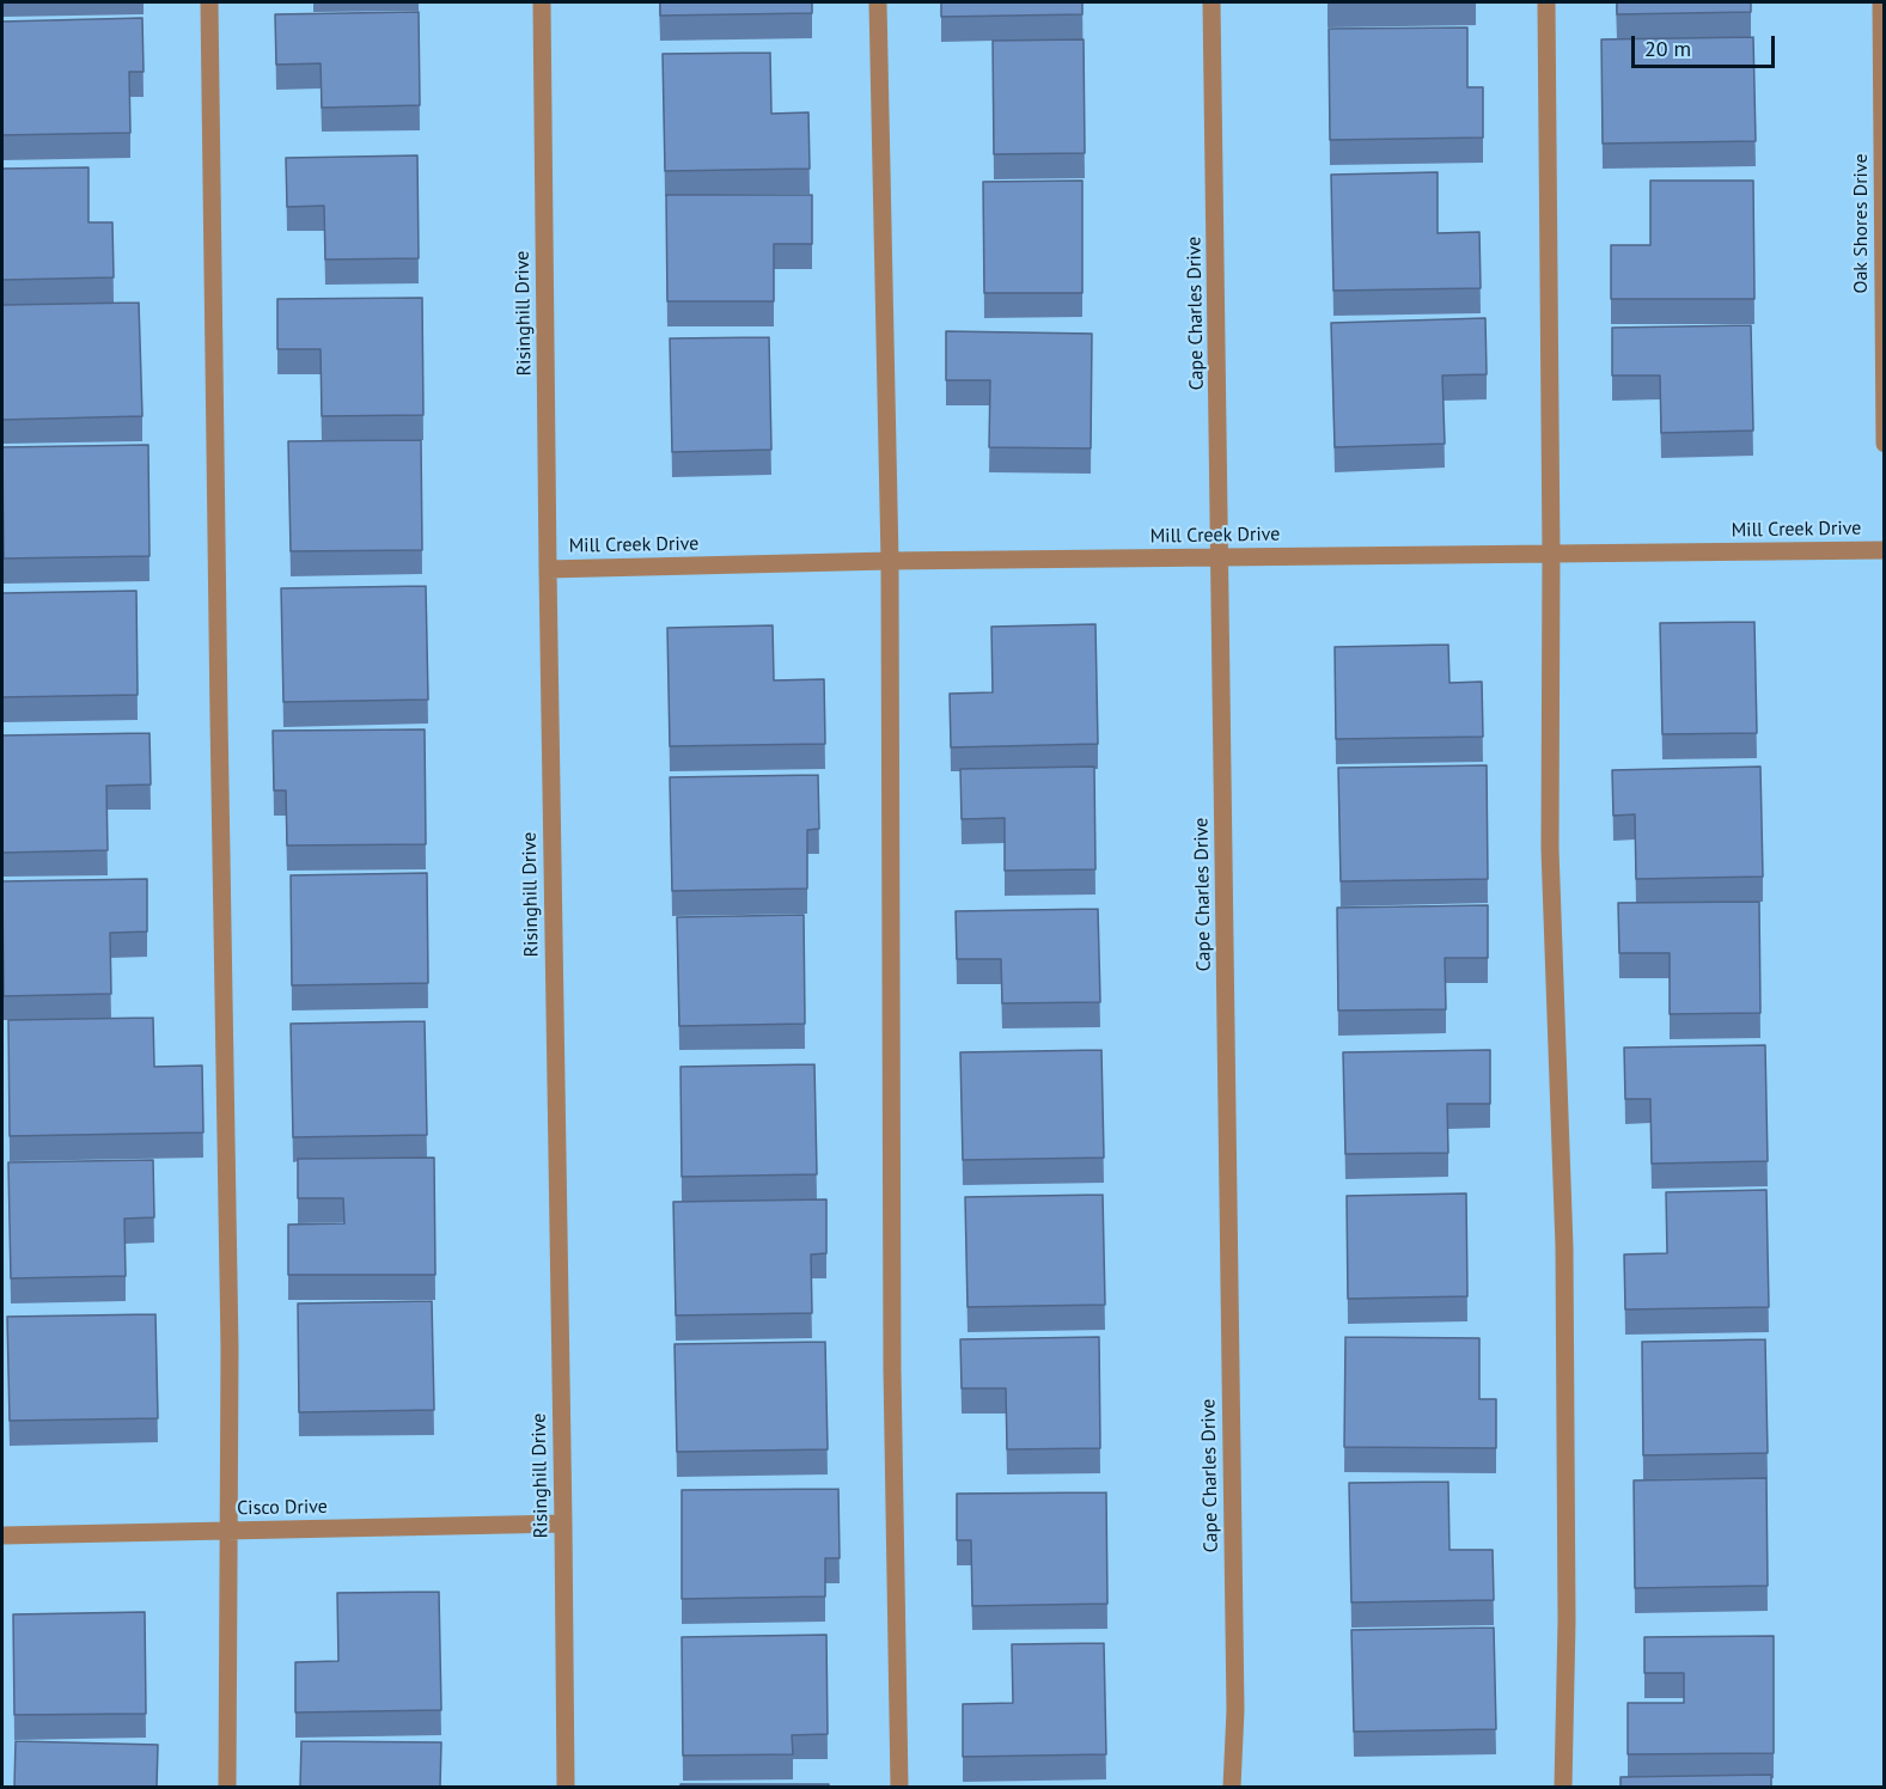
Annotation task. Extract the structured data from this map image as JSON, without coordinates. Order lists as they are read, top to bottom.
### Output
{
  "streets": {
    "street": [
      "Oak Shores Drive",
      "Risinghill Drive",
      "Cape Charles Drive",
      "Mill Creek Drive",
      "Cisco Drive"
    ]
  },
  "crossings": [
    ["Risinghill Drive", "Mill Creek Drive"],
    ["Risinghill Drive", "Cisco Drive"],
    ["Cape Charles Drive", "Mill Creek Drive"]
  ],
  "scale_bar": "20 m"
}
